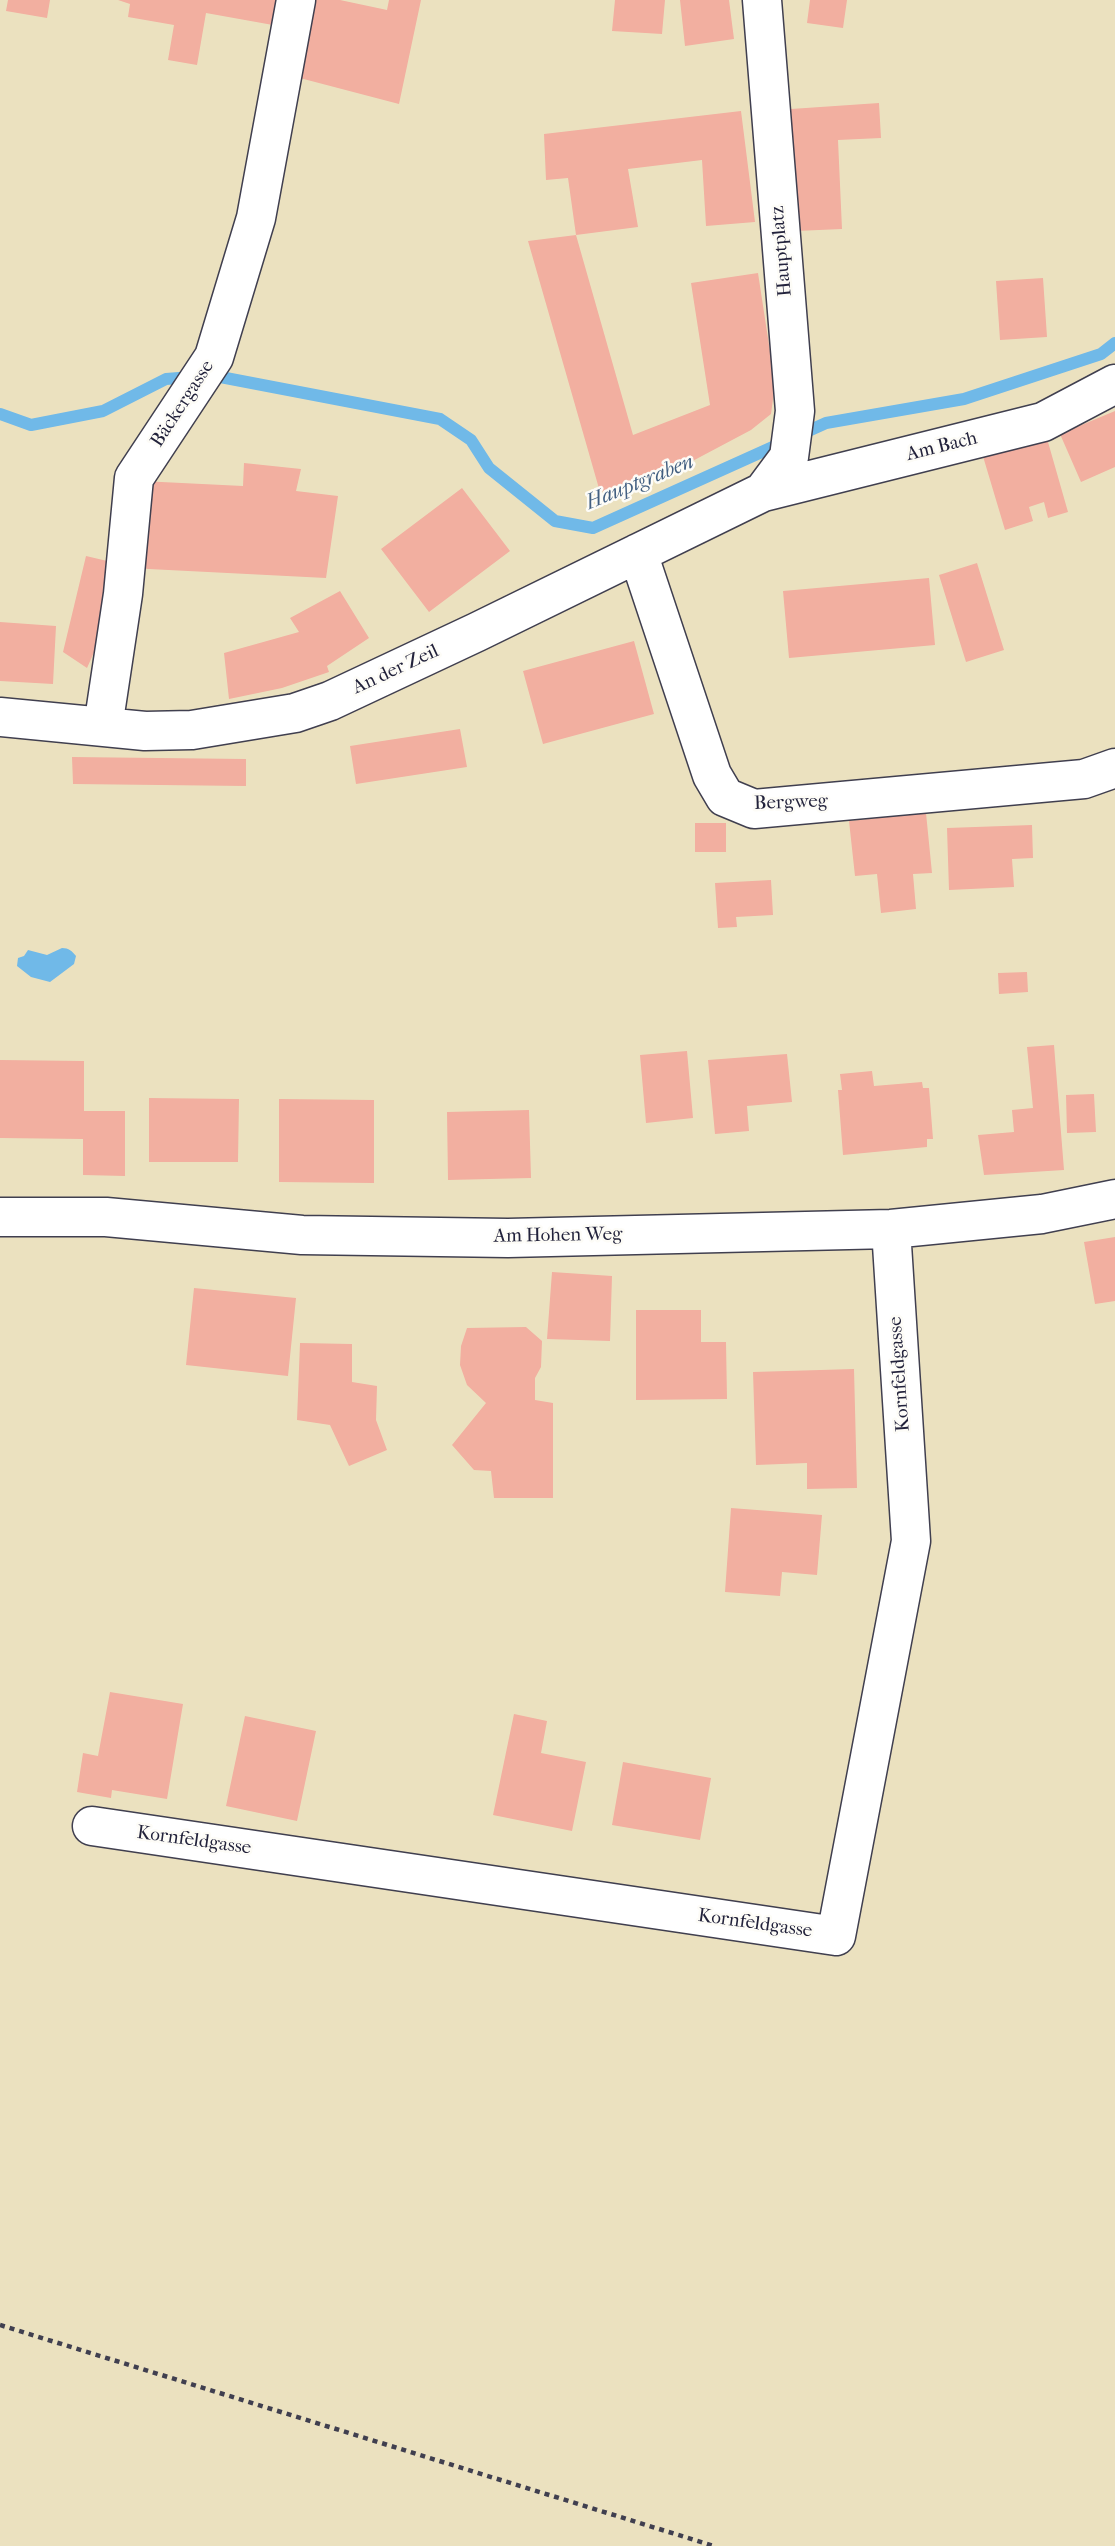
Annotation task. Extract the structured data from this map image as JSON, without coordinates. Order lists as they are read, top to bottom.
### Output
{
  "streets": {
    "street": [
      "Hauptplatz",
      "Bäckergasse",
      "Am Bach",
      "An der Zeil",
      "Bergweg",
      "Am Hohen Weg",
      "Kornfeldgasse"
    ]
  },
  "crossings": [
    ["Hauptplatz", "Am Bach"],
    ["Hauptplatz", "An der Zeil"],
    ["Bäckergasse", "An der Zeil"],
    ["Am Bach", "An der Zeil"],
    ["An der Zeil", "Bergweg"],
    ["Am Hohen Weg", "Kornfeldgasse"]
  ],
  "water": ["Hauptgraben"]
}
